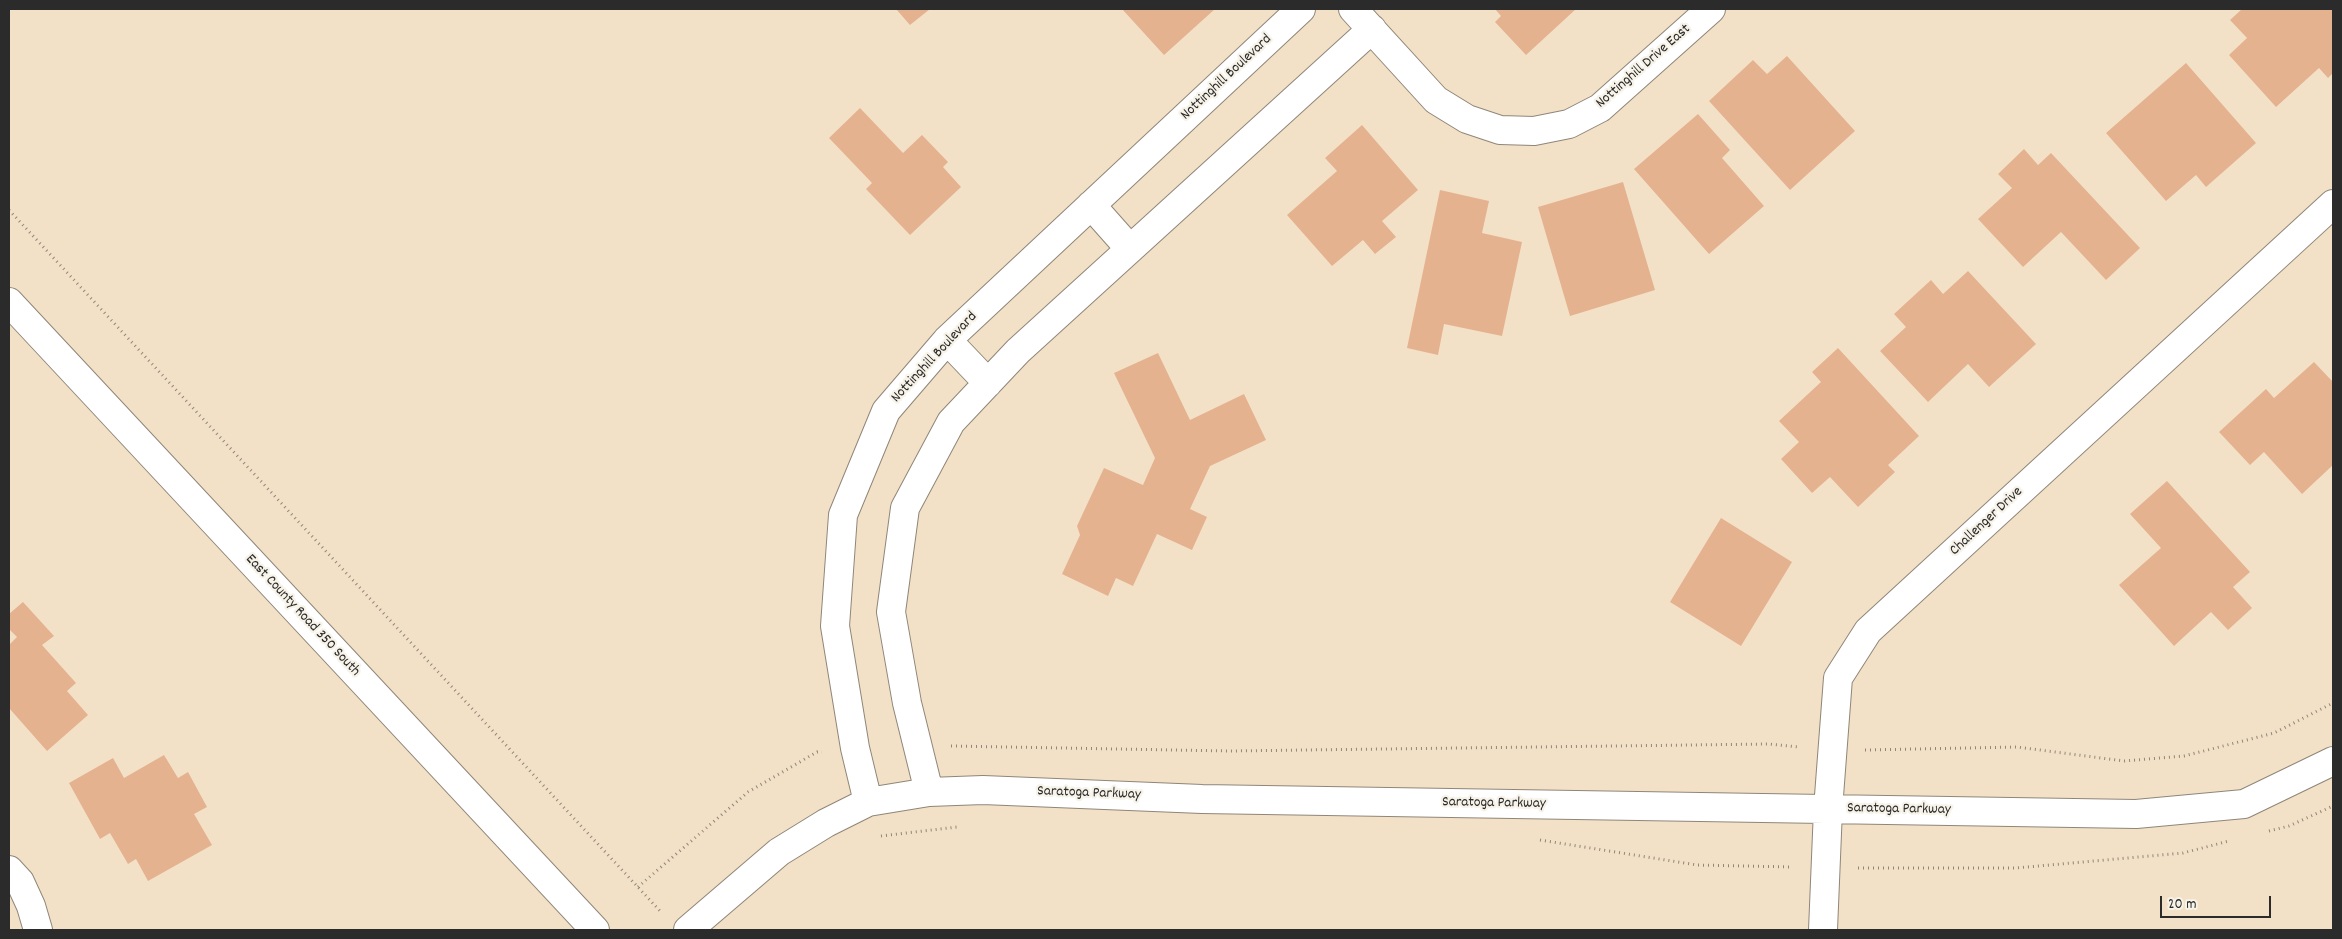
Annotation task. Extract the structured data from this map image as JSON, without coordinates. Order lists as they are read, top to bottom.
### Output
{
  "streets": {
    "street": [
      "Nottinghill Drive East",
      "Nottinghill Boulevard",
      "Challenger Drive",
      "East County Road 350 South",
      "Saratoga Parkway"
    ]
  },
  "crossings": [
    ["Nottinghill Boulevard", "Saratoga Parkway"],
    ["Challenger Drive", "Saratoga Parkway"]
  ],
  "scale_bar": "20 m"
}
